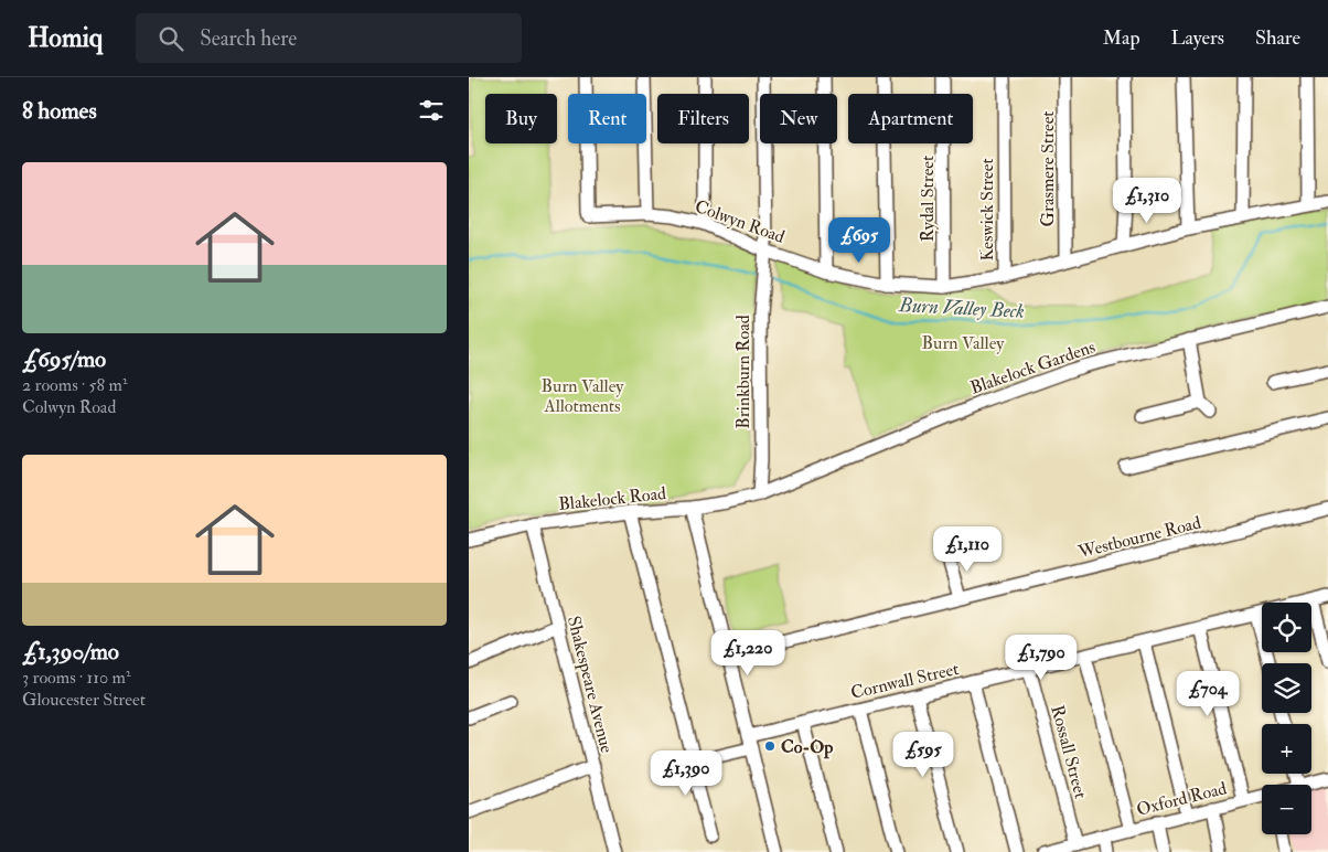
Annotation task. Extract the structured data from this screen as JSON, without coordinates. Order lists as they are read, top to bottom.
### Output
{
  "streets": {
    "street": [
      "Grasmere Street",
      "Rydal Street",
      "Keswick Street",
      "Colwyn Road",
      "Blakelock Gardens",
      "Brinkburn Road",
      "Blakelock Road",
      "Westbourne Road",
      "Cornwall Street",
      "Shakespeare Avenue",
      "Rossall Street",
      "Oxford Road"
    ]
  },
  "crossings": [
    ["Grasmere Street", "Colwyn Road"],
    ["Rydal Street", "Colwyn Road"],
    ["Keswick Street", "Colwyn Road"],
    ["Colwyn Road", "Brinkburn Road"],
    ["Blakelock Gardens", "Brinkburn Road"],
    ["Blakelock Gardens", "Blakelock Road"],
    ["Brinkburn Road", "Blakelock Road"],
    ["Blakelock Road", "Shakespeare Avenue"],
    ["Cornwall Street", "Rossall Street"],
    ["Rossall Street", "Oxford Road"]
  ],
  "water": ["Burn Valley Beck"],
  "parks": ["Burn Valley", "Burn Valley Allotments"],
  "places": ["Co-Op"],
  "page": {
    "header": "Homiq",
    "search": "Search here",
    "nav": ["Map", "Layers", "Share"],
    "heading": "8 homes",
    "chip": [
      "Buy",
      "Rent",
      "Filters",
      "New",
      "Apartment"
    ],
    "list": [
      {
        "name": "£695/mo",
        "note": "2 rooms · 58 m² · Colwyn Road"
      },
      {
        "name": "£1,390/mo",
        "note": "3 rooms · 110 m² · Gloucester Street"
      }
    ],
    "price": [
      "£1,310",
      "£695",
      "£1,110",
      "£1,220",
      "£1,790",
      "£704",
      "£595",
      "£1,390"
    ],
    "map_buttons": ["+", "−"]
  }
}
